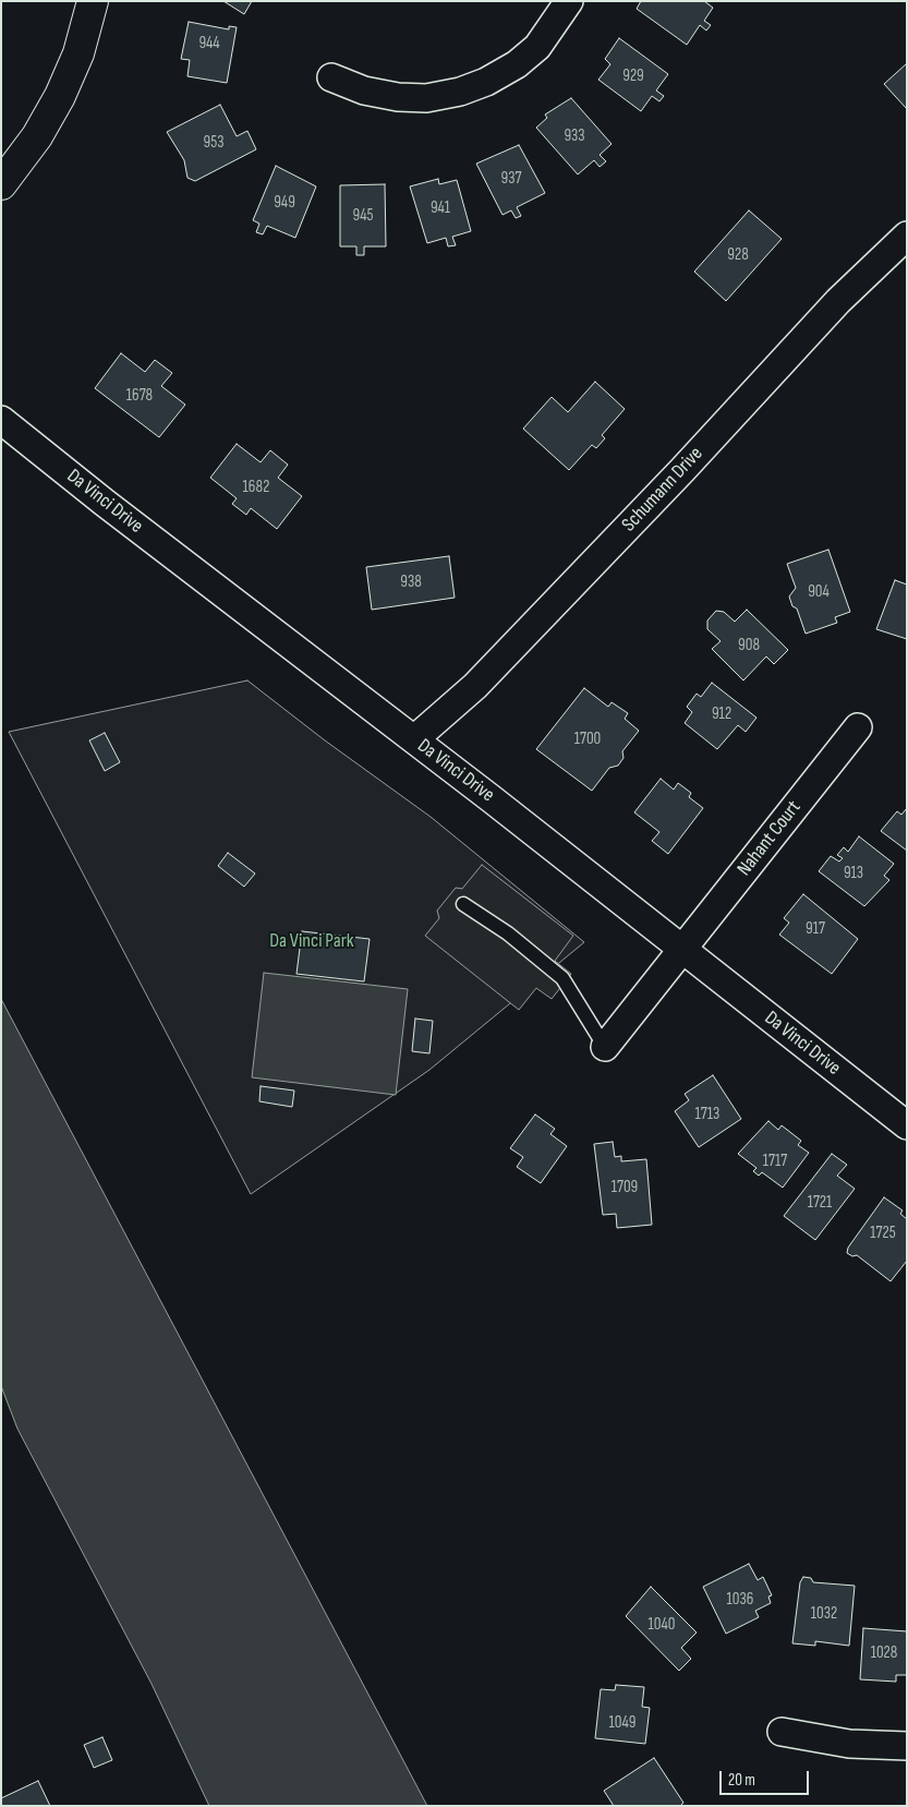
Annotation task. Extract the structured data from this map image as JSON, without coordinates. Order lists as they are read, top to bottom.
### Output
{
  "streets": {
    "street": ["Schumann Drive", "Da Vinci Drive", "Nahant Court"]
  },
  "crossings": [
    ["Schumann Drive", "Da Vinci Drive"],
    ["Da Vinci Drive", "Nahant Court"]
  ],
  "parks": ["Da Vinci Park"],
  "house_numbers": [
    "944",
    "929",
    "933",
    "953",
    "937",
    "949",
    "941",
    "945",
    "928",
    "1678",
    "1682",
    "938",
    "904",
    "908",
    "912",
    "1700",
    "913",
    "917",
    "1713",
    "1717",
    "1709",
    "1721",
    "1725",
    "1036",
    "1032",
    "1040",
    "1028",
    "1049"
  ],
  "scale_bar": "20 m"
}
